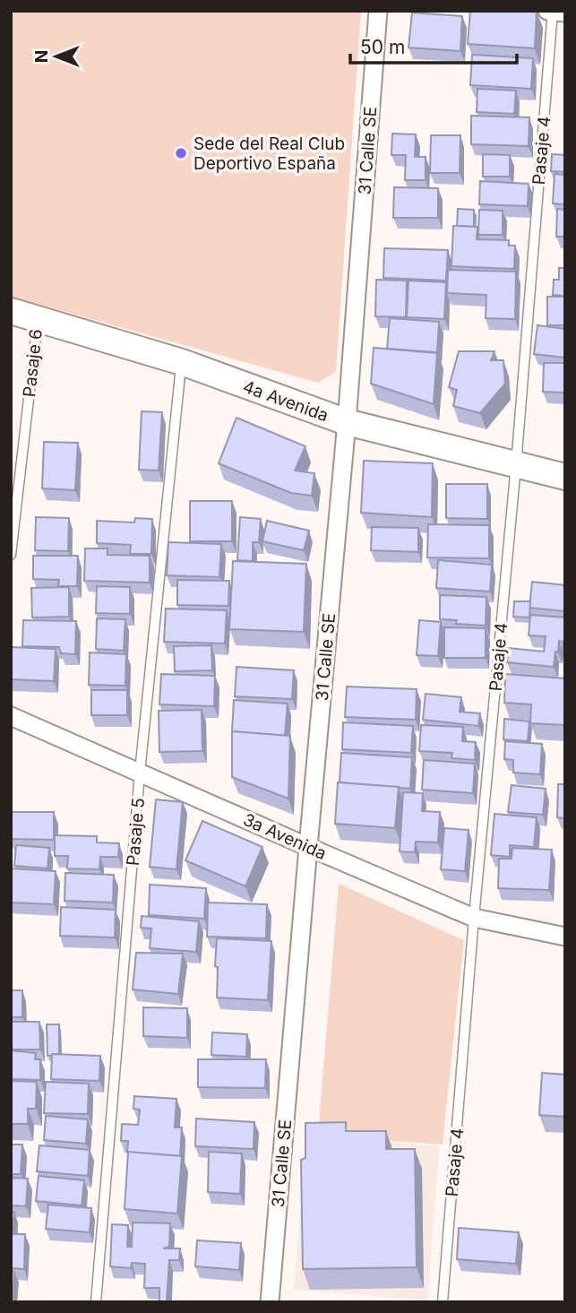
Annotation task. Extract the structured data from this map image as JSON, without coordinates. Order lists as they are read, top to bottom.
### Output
{
  "streets": {
    "street": ["31 Calle SE", "4a Avenida", "3a Avenida"],
    "lane": ["Pasaje 4", "Pasaje 6", "Pasaje 5"]
  },
  "crossings": [
    ["31 Calle SE", "4a Avenida"],
    ["31 Calle SE", "3a Avenida"],
    ["Pasaje 4", "4a Avenida"],
    ["Pasaje 4", "3a Avenida"],
    ["Pasaje 6", "4a Avenida"],
    ["4a Avenida", "Pasaje 5"],
    ["Pasaje 5", "3a Avenida"]
  ],
  "places": ["Sede del Real Club Deportivo España"],
  "scale_bar": "50 m",
  "north": "left"
}
